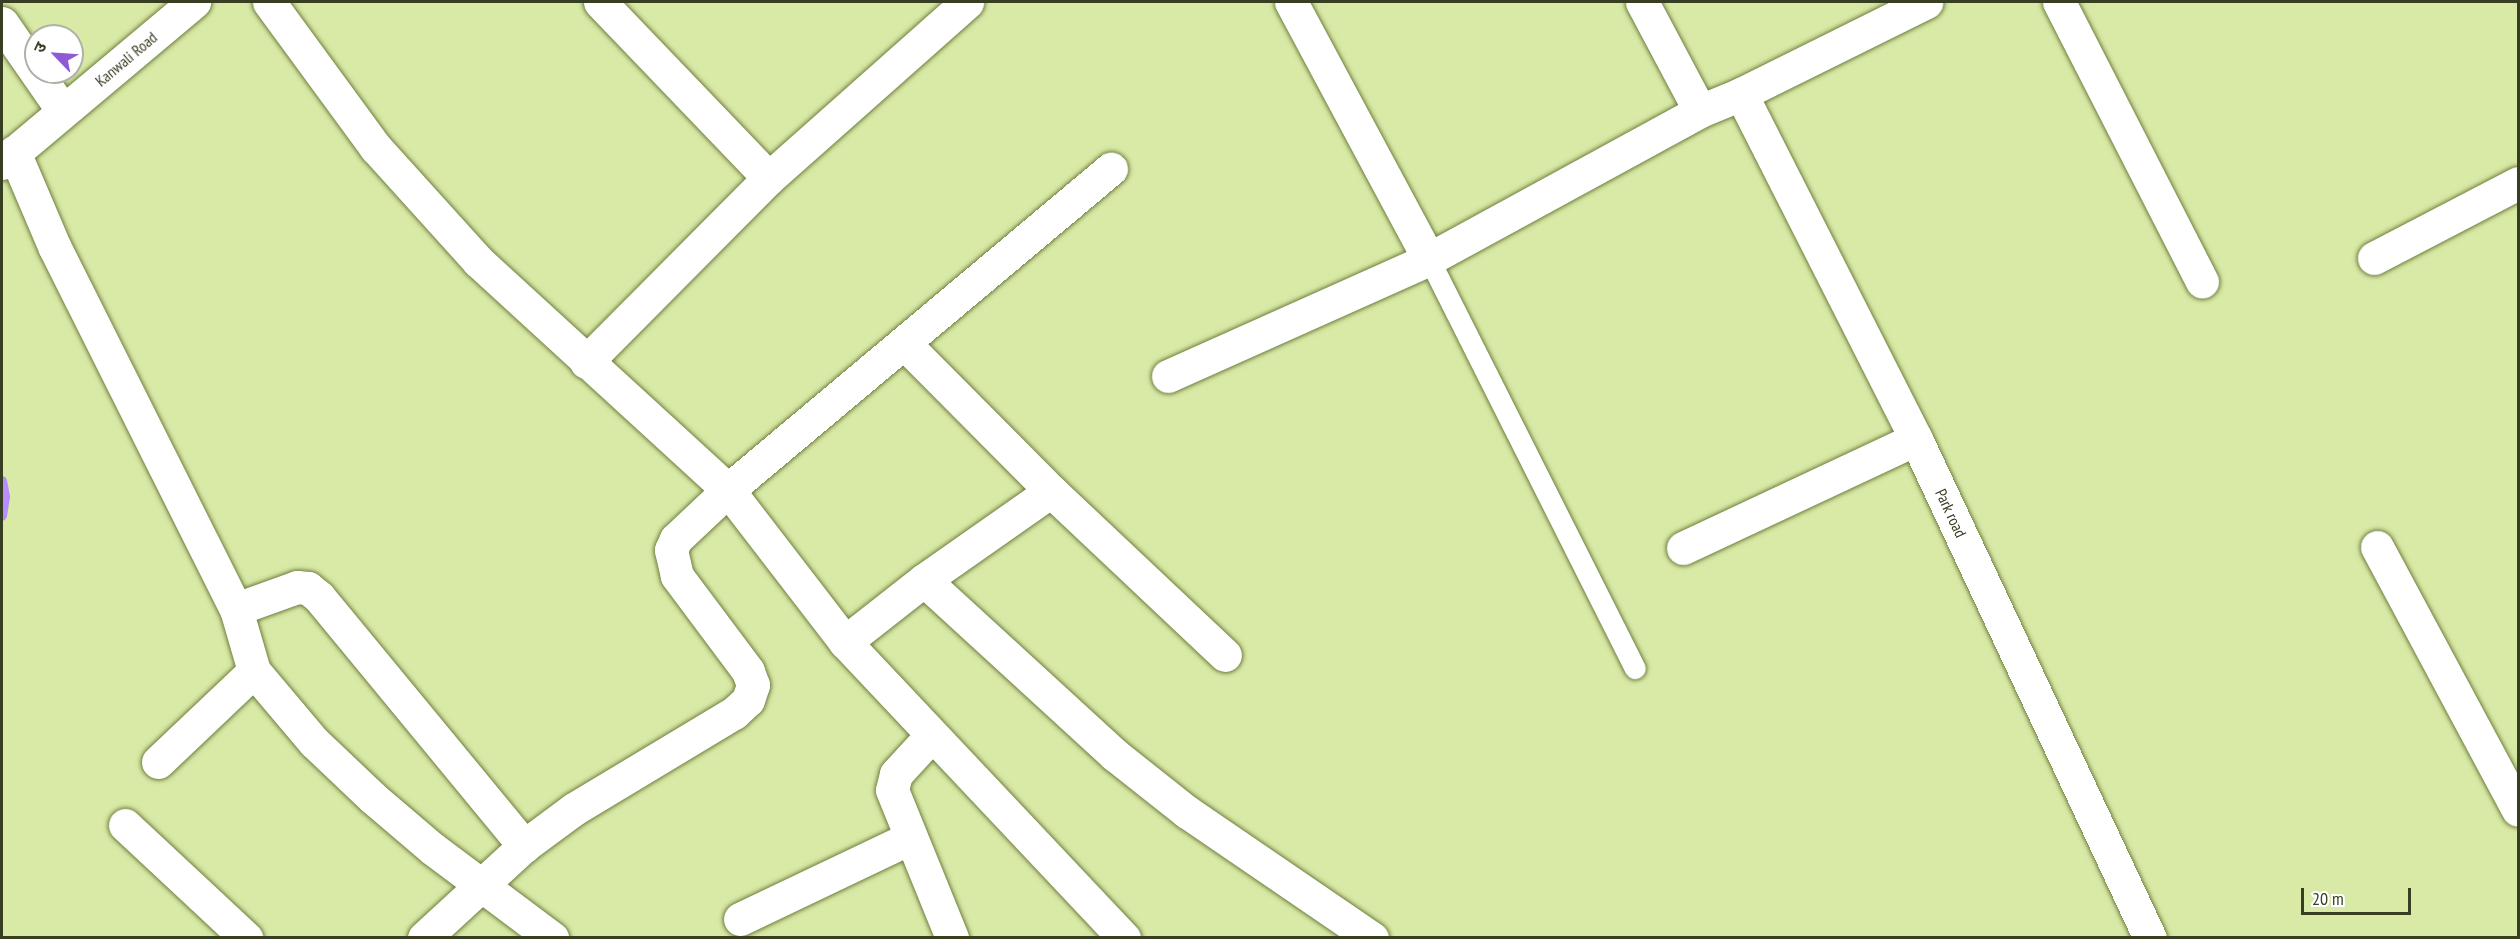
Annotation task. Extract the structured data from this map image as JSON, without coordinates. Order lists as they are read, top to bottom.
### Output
{
  "streets": {
    "street": ["Kanwali Road", "Park road"]
  },
  "scale_bar": "20 m",
  "north": "top left"
}
